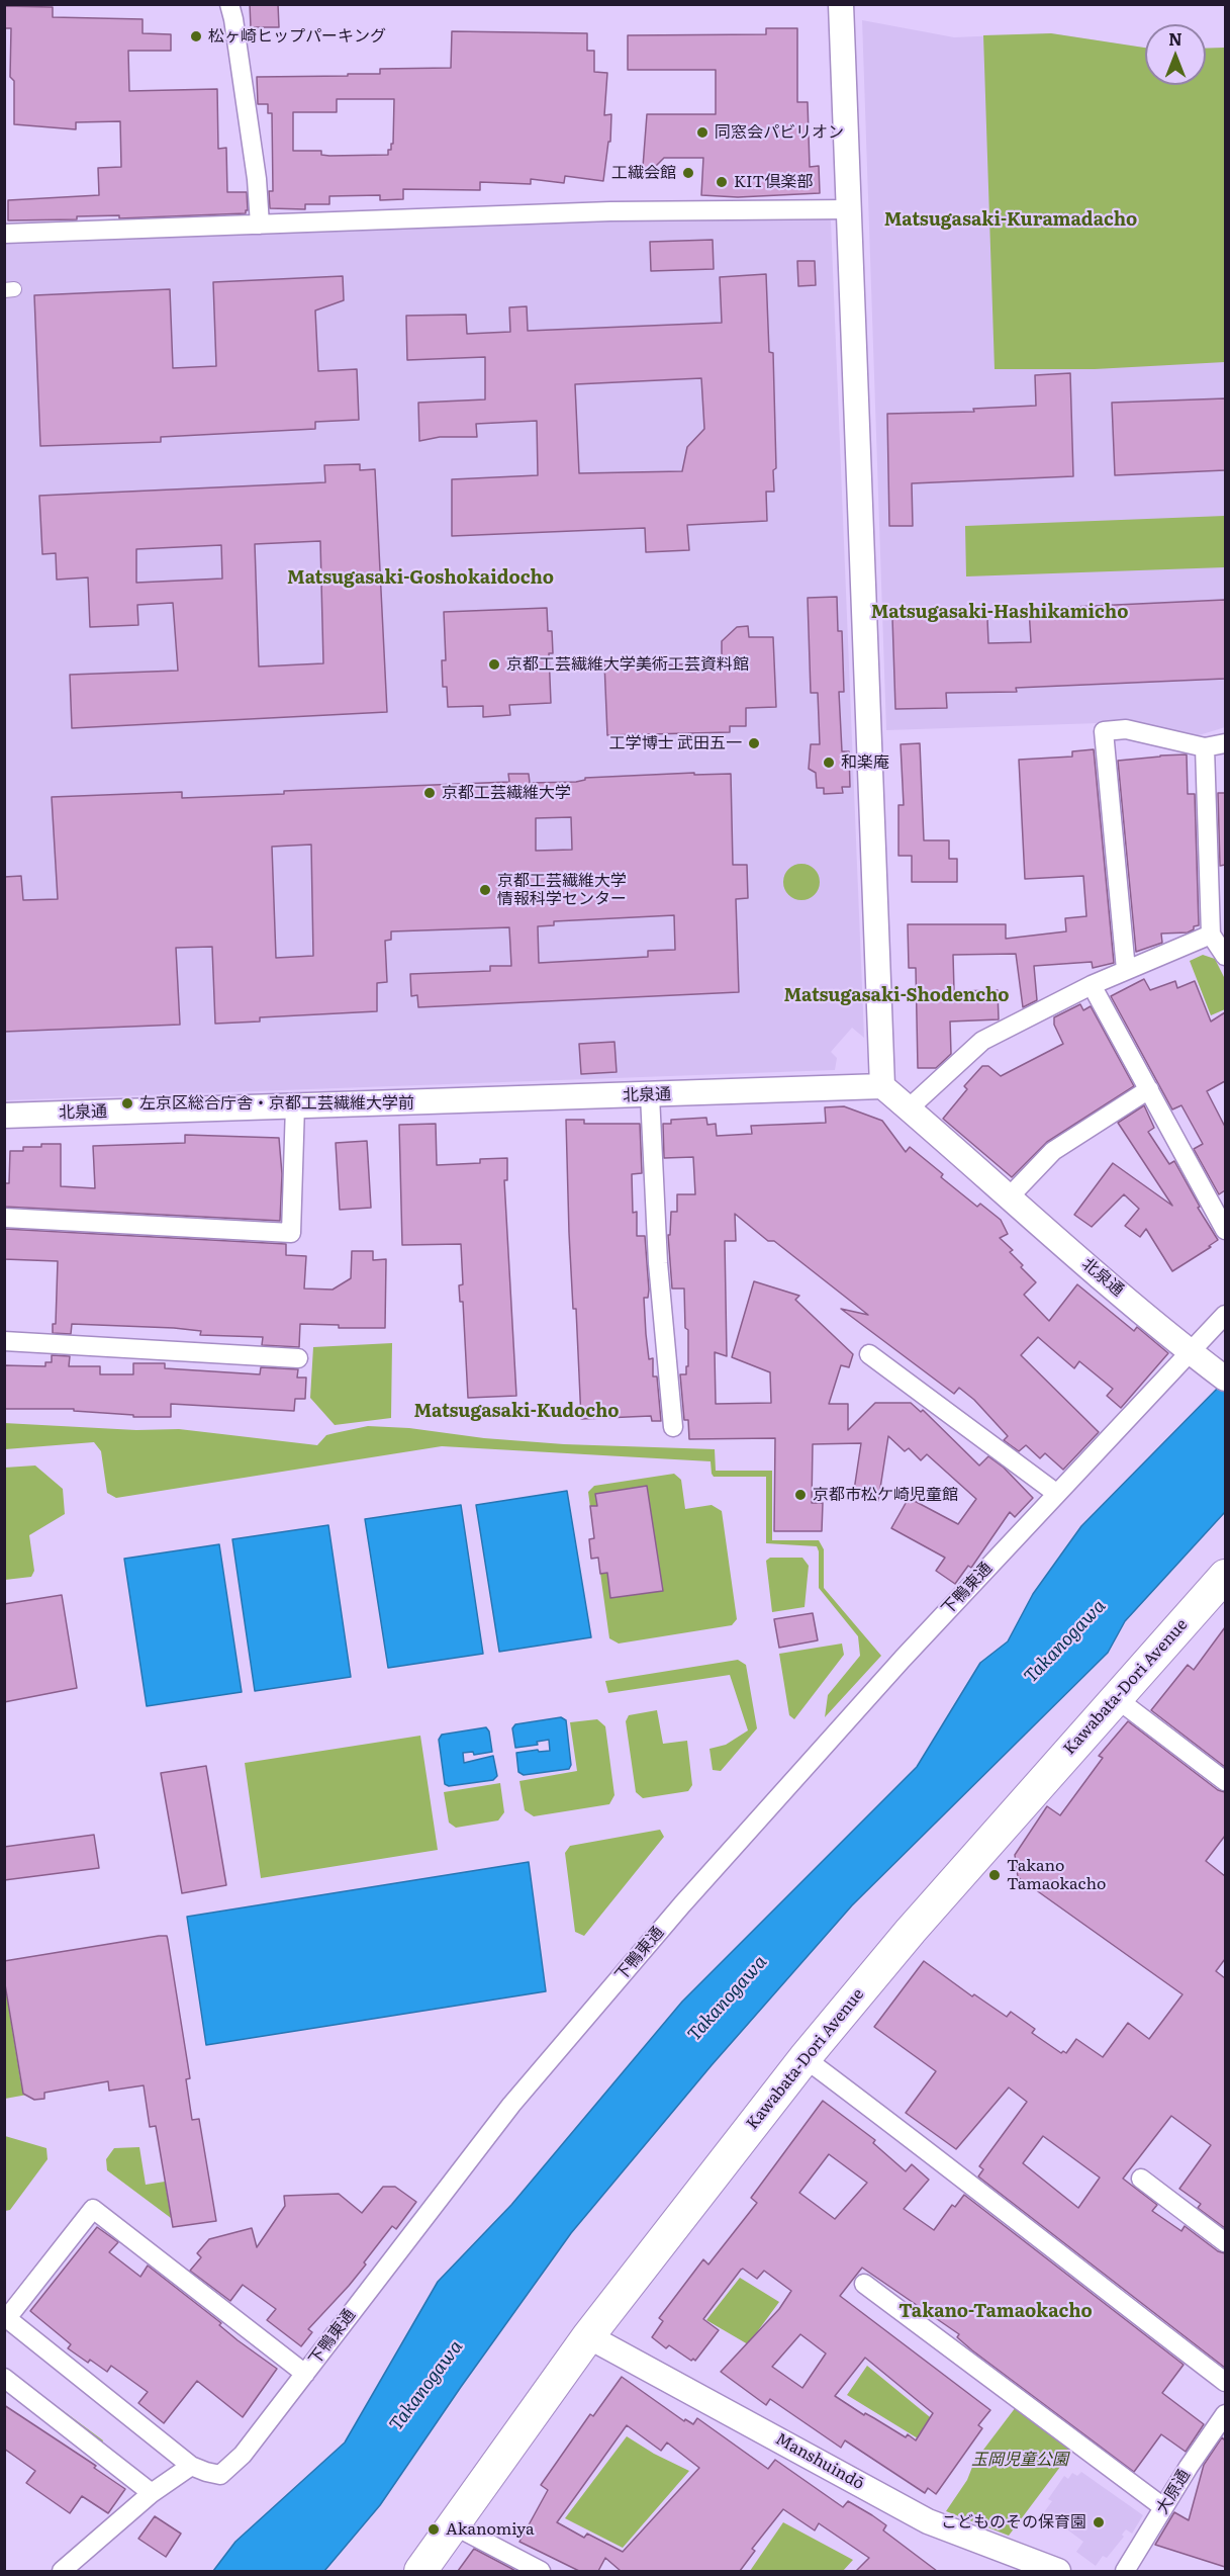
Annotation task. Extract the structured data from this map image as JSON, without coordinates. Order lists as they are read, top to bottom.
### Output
{
  "streets": {
    "highway": ["Kawabata-Dori Avenue"],
    "street": [
      "北泉通",
      "下鴨東通",
      "Manshuindō",
      "大原通"
    ]
  },
  "crossings": [
    ["北泉通", "下鴨東通"],
    ["Kawabata-Dori Avenue", "Manshuindō"]
  ],
  "districts": [
    "Matsugasaki-Kuramadacho",
    "Matsugasaki-Goshokaidocho",
    "Matsugasaki-Hashikamicho",
    "Matsugasaki-Shodencho",
    "Matsugasaki-Kudocho",
    "Takano-Tamaokacho"
  ],
  "water": ["Takanogawa"],
  "parks": ["玉岡児童公園"],
  "places": [
    "松ヶ崎ヒップパーキング",
    "同窓会パビリオン",
    "工繊会館",
    "KIT倶楽部",
    "京都工芸繊維大学美術工芸資料館",
    "工学博士 武田五一",
    "和楽庵",
    "京都工芸繊維大学",
    "京都工芸繊維大学 情報科学センター",
    "左京区総合庁舎・京都工芸繊維大学前",
    "京都市松ケ崎児童館",
    "Takano Tamaokacho",
    "こどものその保育園",
    "Akanomiya"
  ],
  "north": "top"
}
